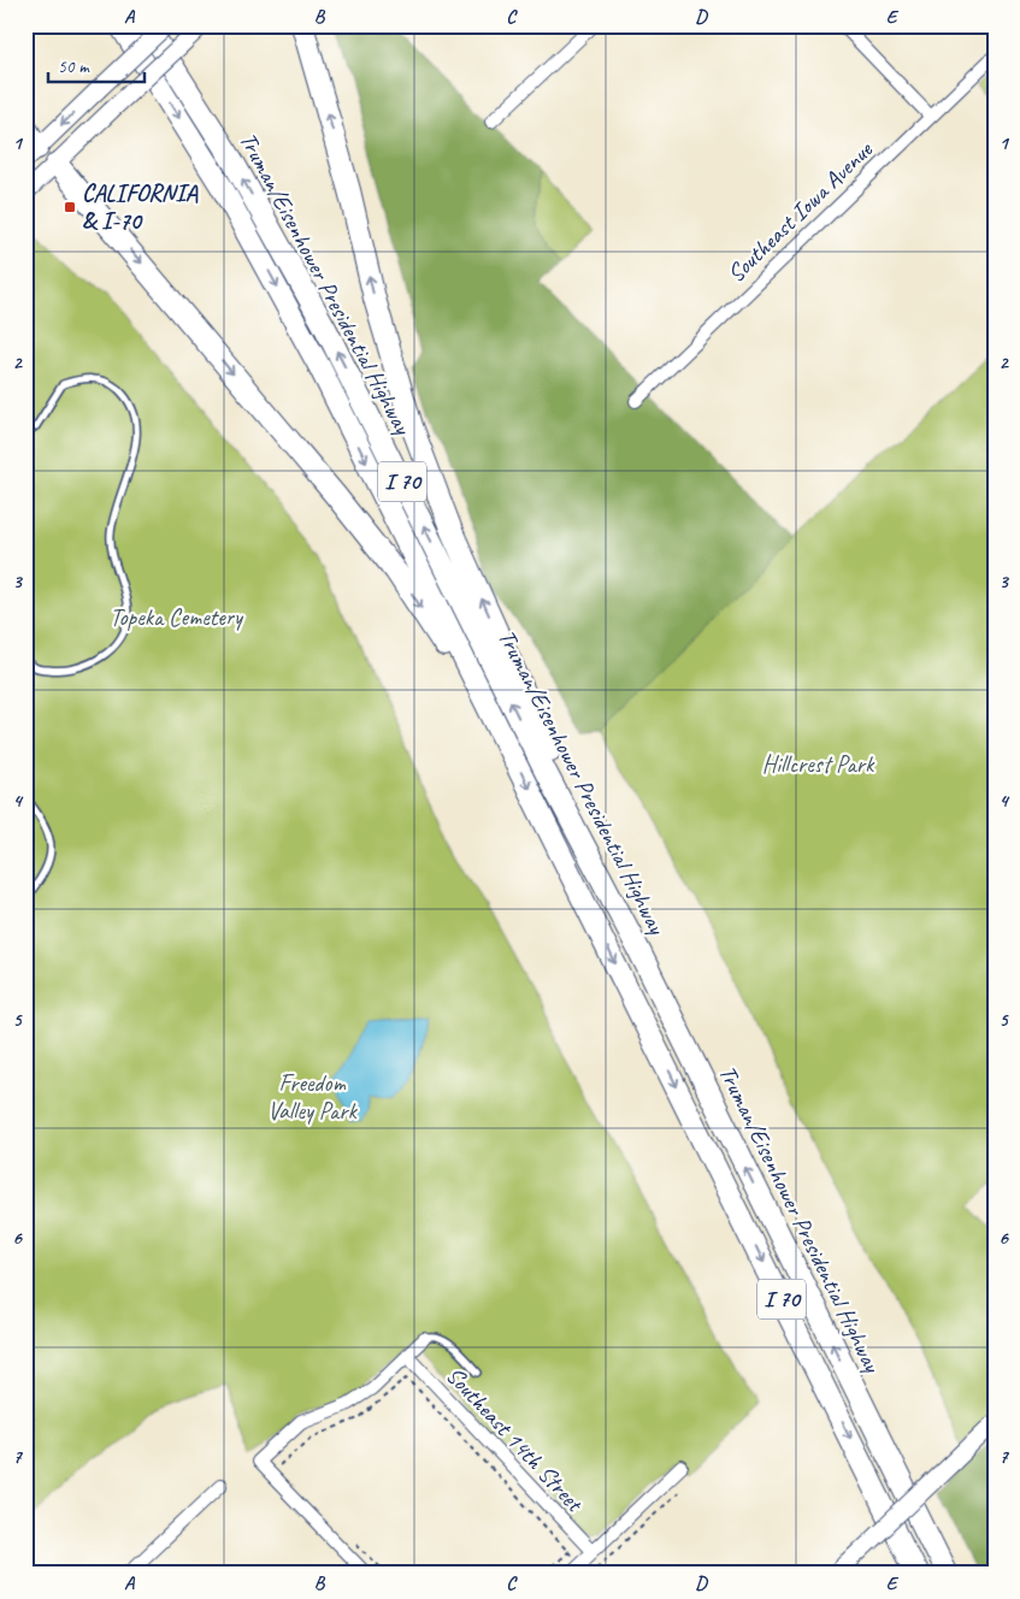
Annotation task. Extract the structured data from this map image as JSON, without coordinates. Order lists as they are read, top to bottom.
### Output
{
  "streets": {
    "highway": ["Truman/Eisenhower Presidential Highway", "I 70"],
    "street": ["Southeast Iowa Avenue", "Southeast 14th Street"]
  },
  "parks": ["Topeka Cemetery", "Hillcrest Park", "Freedom Valley Park"],
  "places": {
    "transit": ["CALIFORNIA & I-70"]
  },
  "scale_bar": "50 m",
  "grid": {
    "columns": [
      "A",
      "B",
      "C",
      "D",
      "E"
    ],
    "rows": [
      "1",
      "2",
      "3",
      "4",
      "5",
      "6",
      "7"
    ]
  }
}
